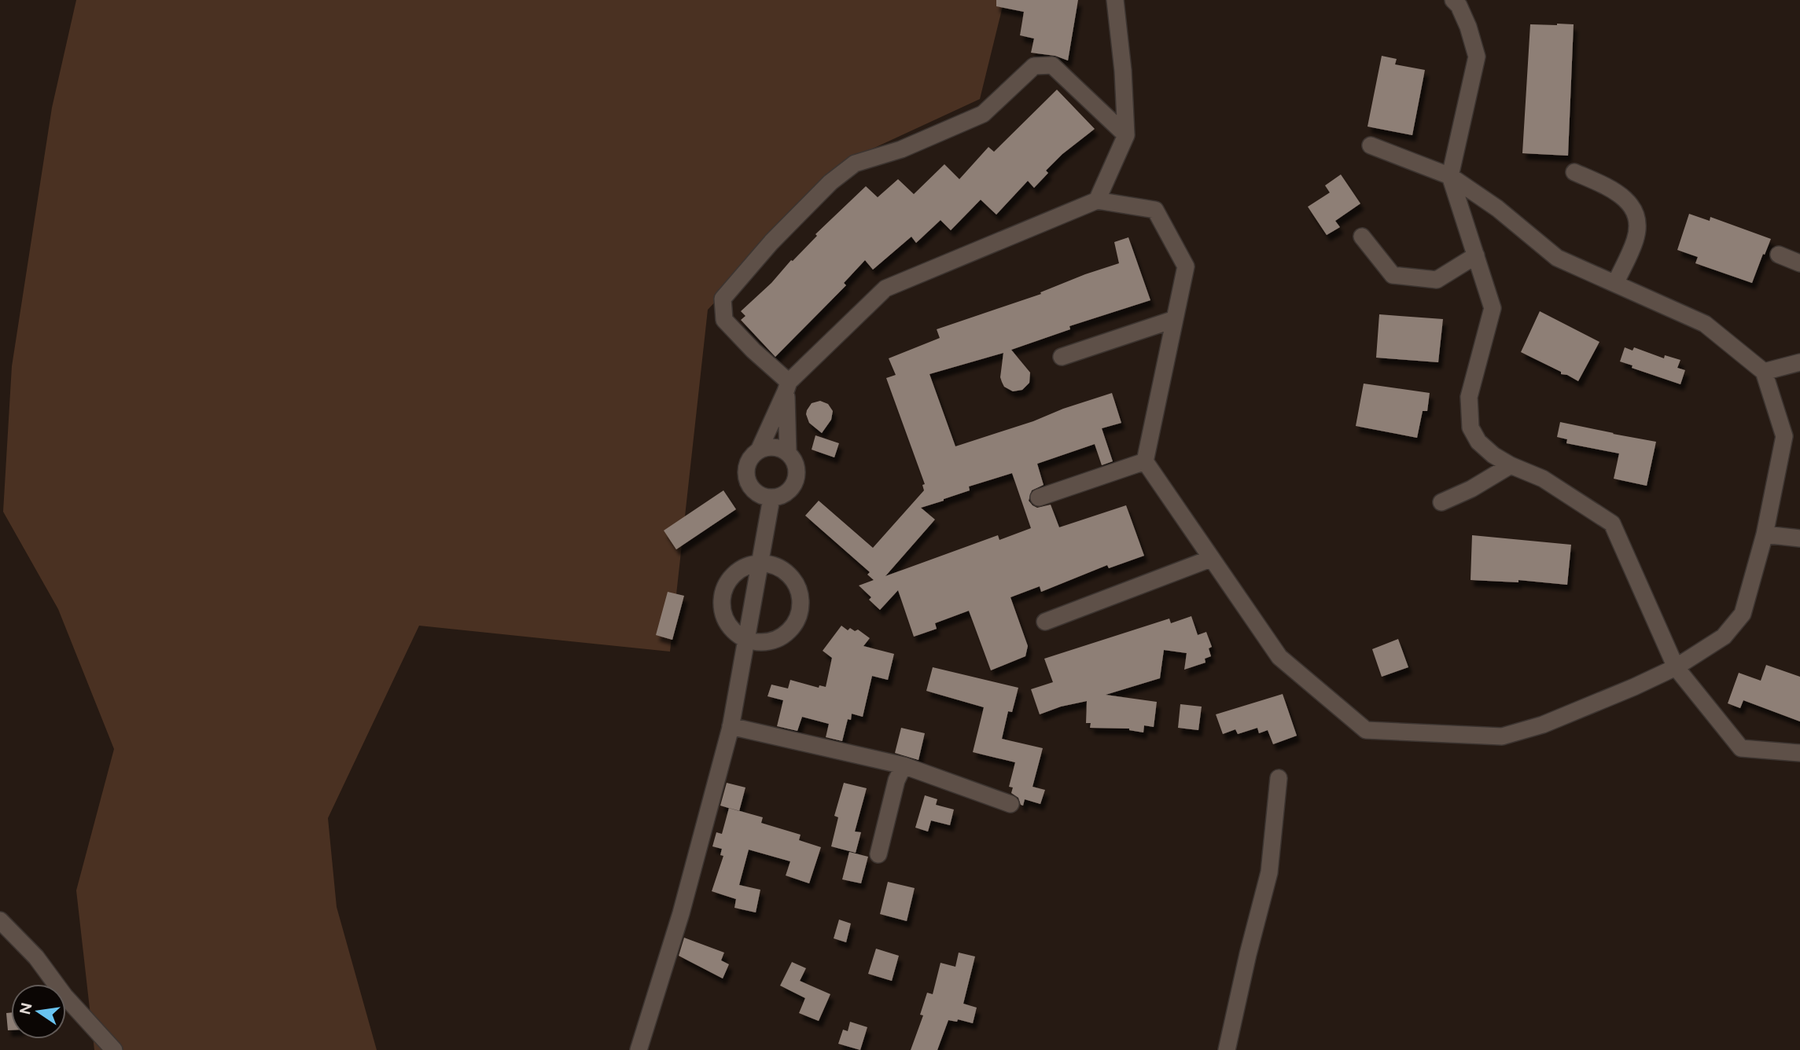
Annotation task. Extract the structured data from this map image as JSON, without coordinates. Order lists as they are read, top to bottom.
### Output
{
  "north": "left"
}
